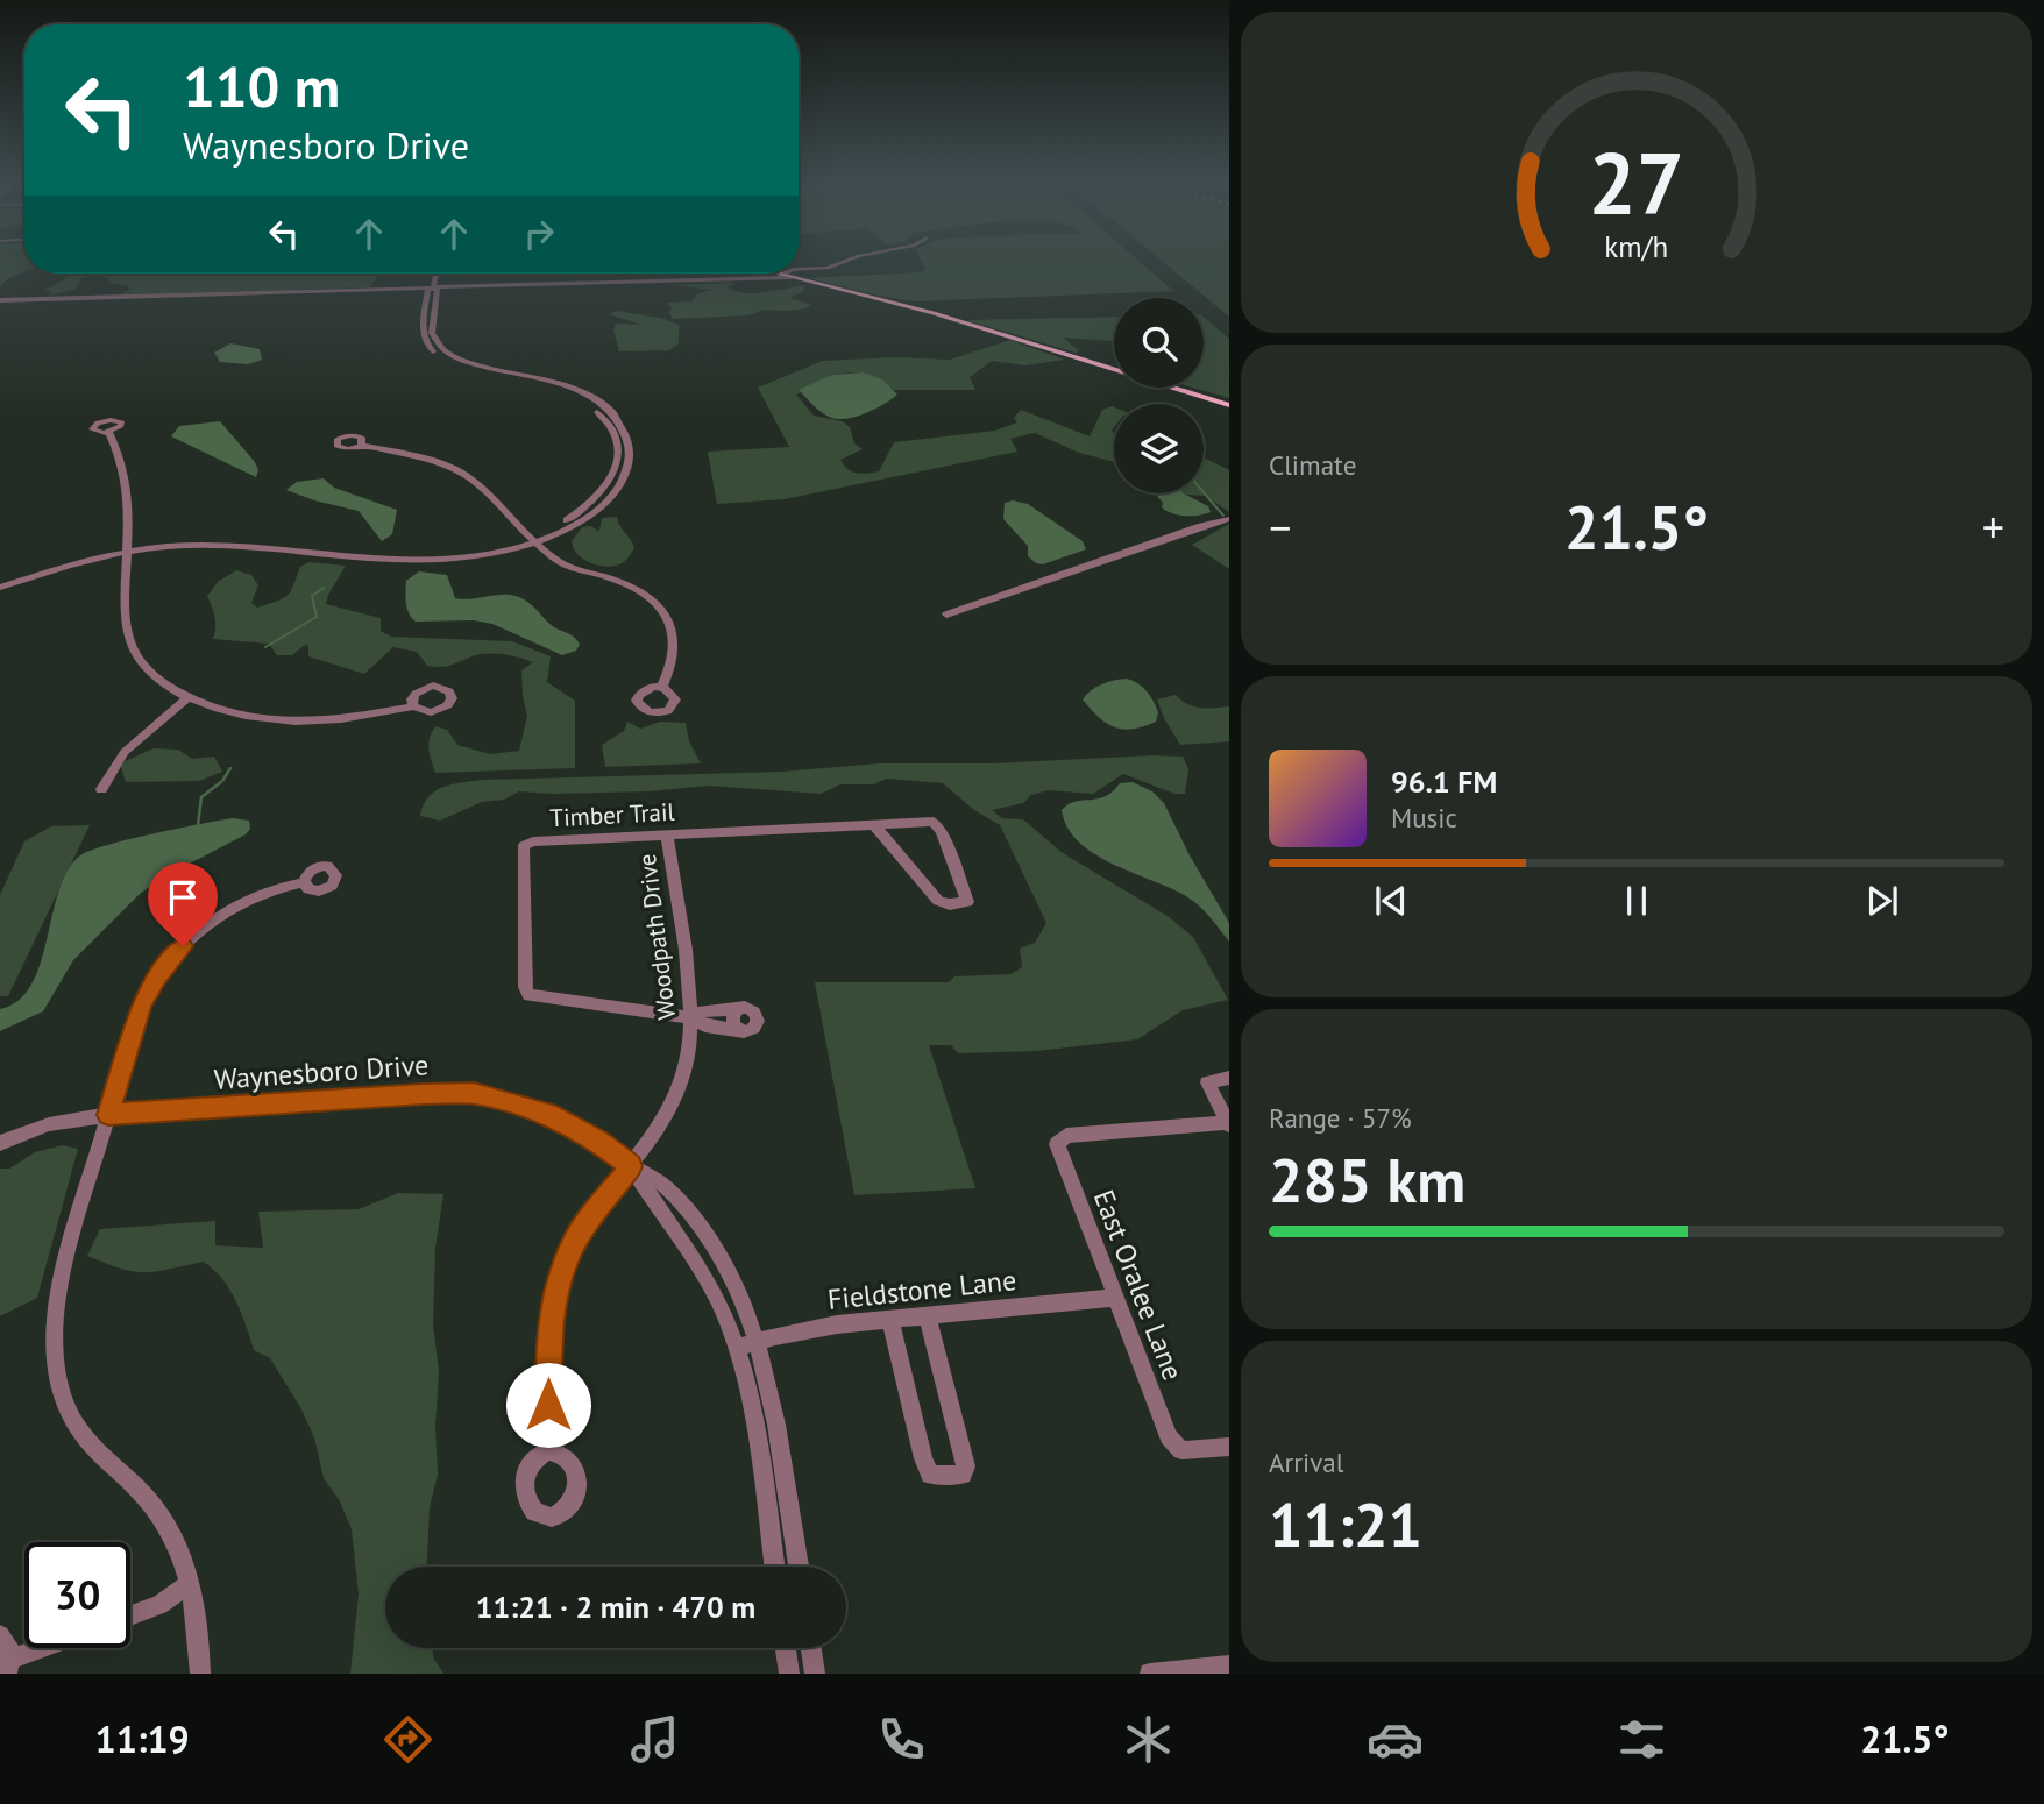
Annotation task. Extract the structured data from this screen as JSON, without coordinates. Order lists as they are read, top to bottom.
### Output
{
  "streets": {
    "street": [
      "Timber Trail",
      "Woodpath Drive",
      "Waynesboro Drive",
      "East Oralee Lane",
      "Fieldstone Lane"
    ]
  },
  "crossings": [
    ["Timber Trail", "Woodpath Drive"],
    ["Woodpath Drive", "Waynesboro Drive"],
    ["Waynesboro Drive", "Fieldstone Lane"],
    ["East Oralee Lane", "Fieldstone Lane"]
  ],
  "page": {
    "turn": ["110 m", "Waynesboro Drive"],
    "tile": [
      "Climate",
      ["Range · 57%", "285 km"],
      ["Arrival", "11:21"]
    ],
    "heat": ["−", "21.5°", "+"],
    "song": ["96.1 FM", "Music"],
    "limit": "30",
    "trip": "11:21 · 2 min · 470 m",
    "tabs": ["11:19", "21.5°"],
    "gauge": ["27", "km/h"]
  }
}
